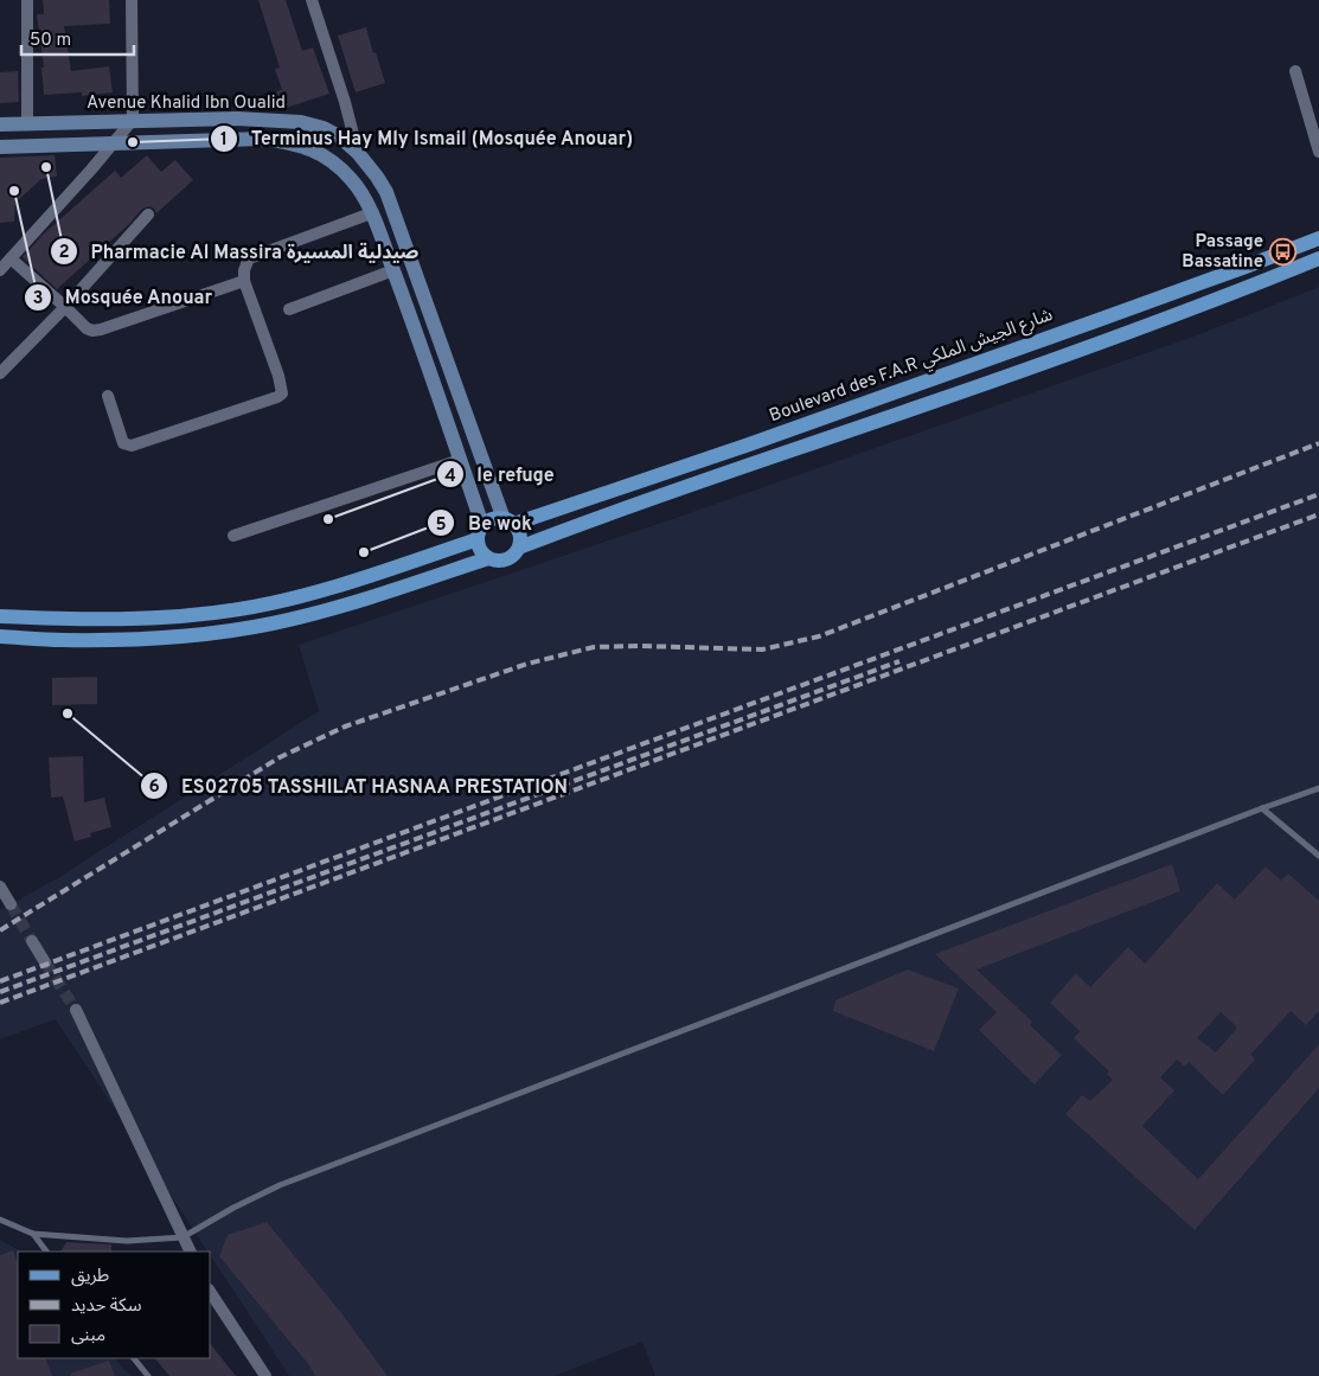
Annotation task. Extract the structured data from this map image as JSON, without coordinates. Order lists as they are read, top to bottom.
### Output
{
  "streets": {
    "main road": ["Avenue Khalid Ibn Oualid", "Boulevard des F.A.R شارع الجيش الملكي"]
  },
  "crossings": [
    ["Avenue Khalid Ibn Oualid", "Boulevard des F.A.R شارع الجيش الملكي"]
  ],
  "places": {
    "other": [
      "Terminus Hay Mly Ismail (Mosquée Anouar)",
      "Pharmacie Al Massira صيدلية المسيرة",
      "Mosquée Anouar",
      "le refuge",
      "Be wok",
      "ES02705 TASSHILAT HASNAA PRESTATION"
    ],
    "bus stop": ["Passage Bassatine"]
  },
  "legend": ["طريق", "سكة حديد", "مبنى"],
  "scale_bar": "50 m"
}
